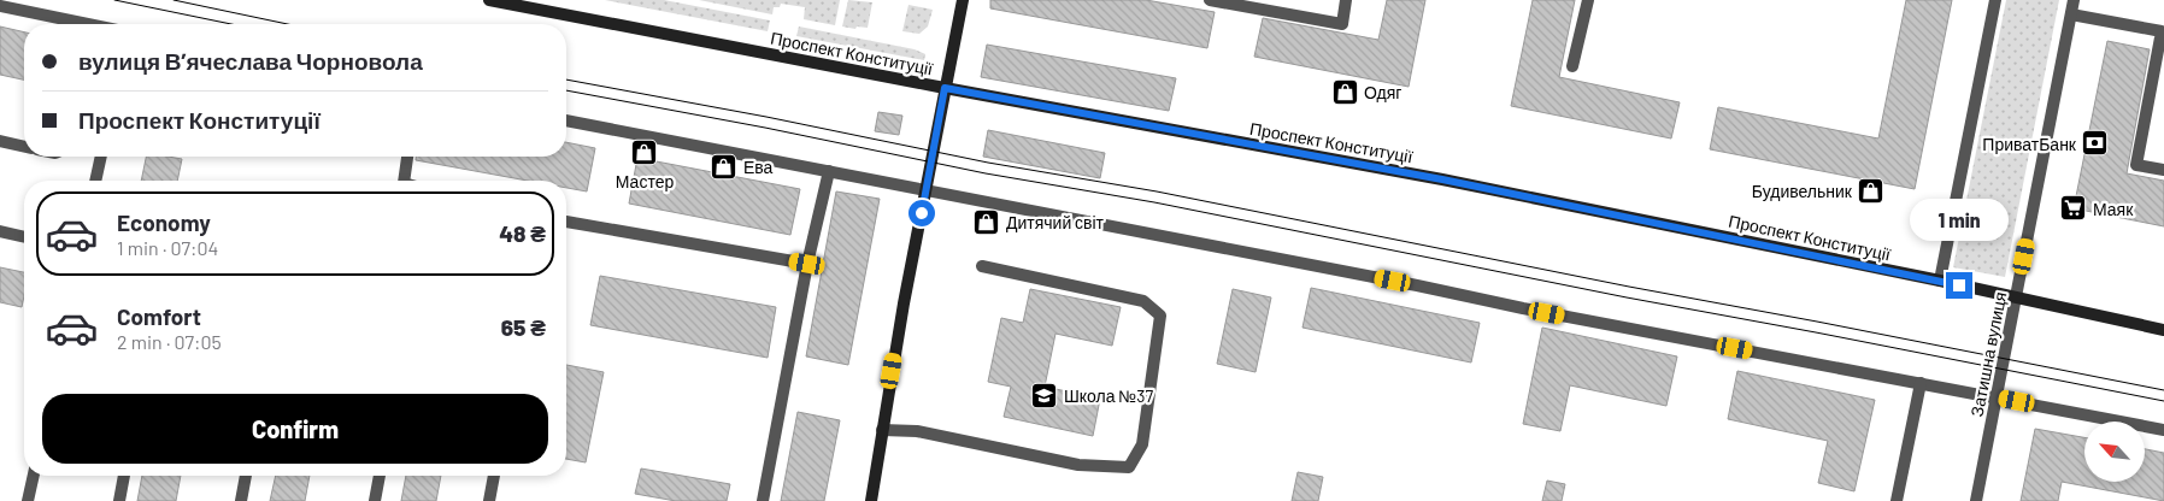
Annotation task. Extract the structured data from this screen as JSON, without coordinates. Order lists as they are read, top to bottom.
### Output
{
  "streets": {
    "street": ["Проспект Конституції", "Затишна вулиця"]
  },
  "crossings": [
    ["Проспект Конституції", "Затишна вулиця"]
  ],
  "places": {
    "shop": [
      "Одяг",
      "Мастер",
      "Ева",
      "Будивельник",
      "Дитячий світ"
    ],
    "bank": ["ПриватБанк"],
    "supermarket": ["Маяк"],
    "school or university": ["Школа №37"]
  },
  "north": "top left",
  "page": {
    "banner": ["вулиця Вʼячеслава Чорновола", "Проспект Конституції"],
    "list": [
      {
        "name": "Economy",
        "note": "1 min · 07:04",
        "value": "48 ₴"
      },
      {
        "name": "Comfort",
        "note": "2 min · 07:05",
        "value": "65 ₴"
      }
    ],
    "bubble": "1 min",
    "buttons": "Confirm"
  }
}
